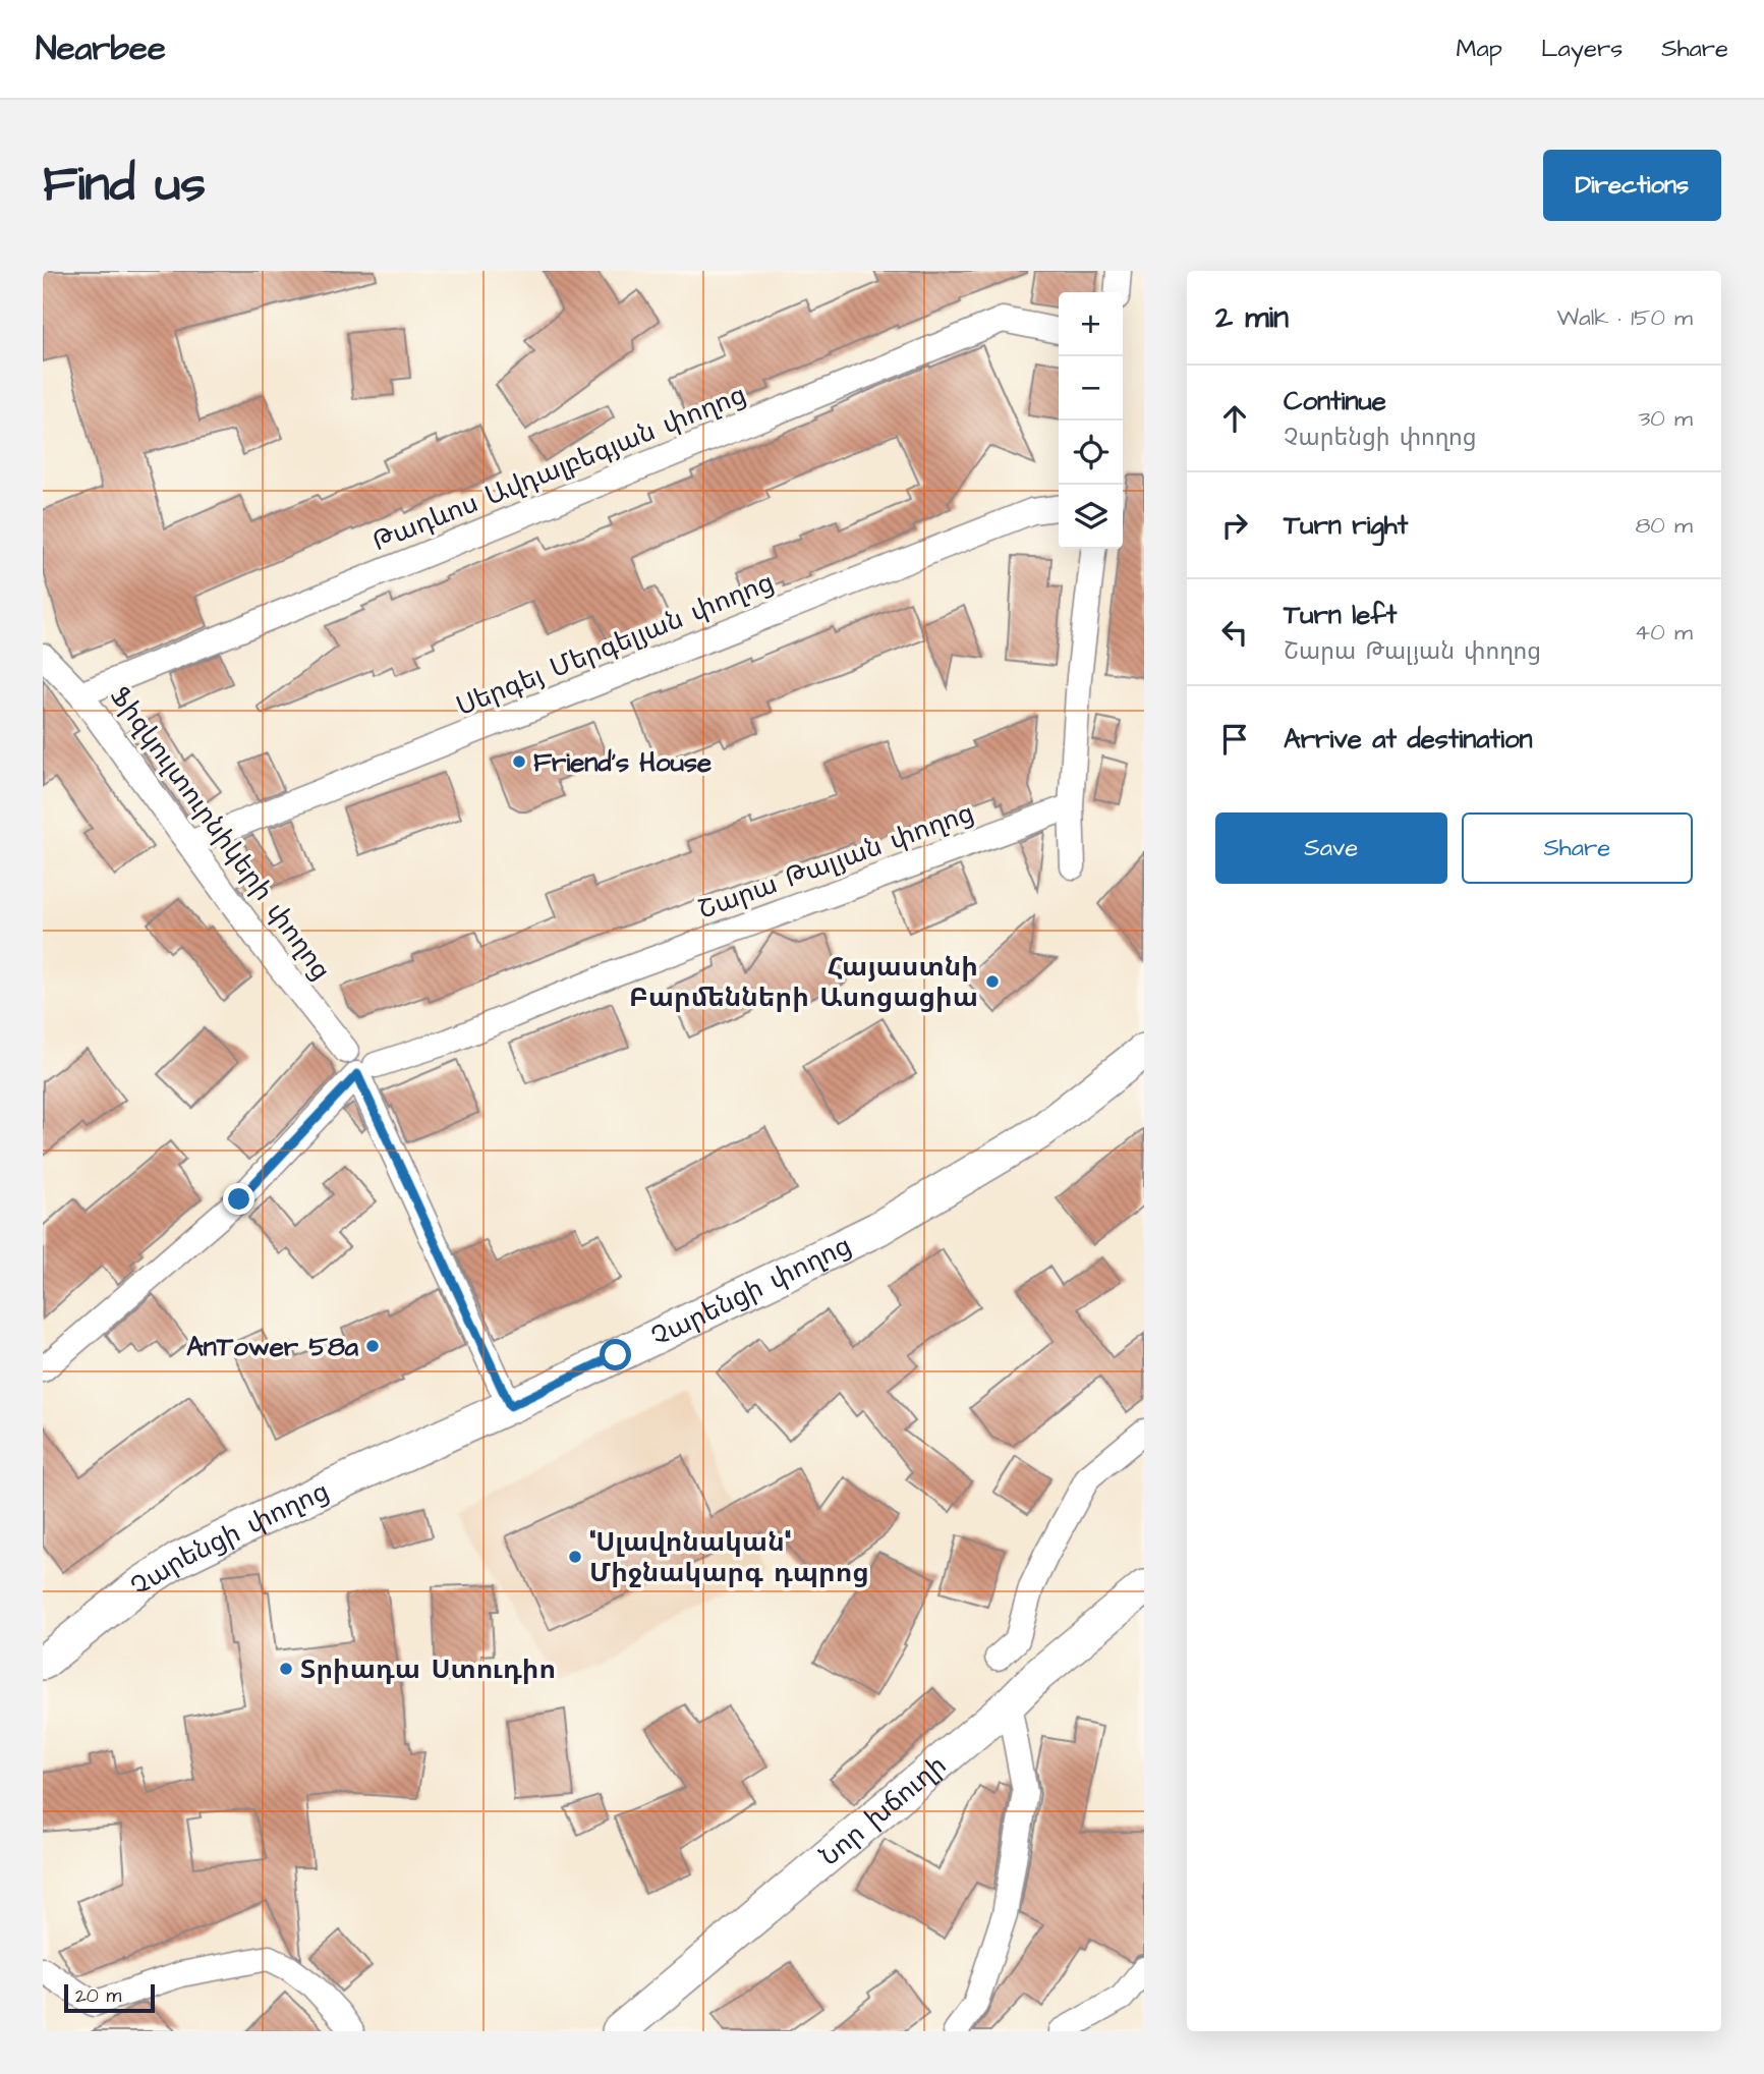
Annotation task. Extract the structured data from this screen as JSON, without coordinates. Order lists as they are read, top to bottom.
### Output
{
  "streets": {
    "main road": ["Չարենցի փողոց", "Նոր խճուղի"],
    "street": [
      "Թադևոս Ավդալբեգյան փողոց",
      "Սերգեյ Մերգելյան փողոց",
      "Ֆիզկուլտուրնիկերի փողոց",
      "Շարա Թալյան փողոց"
    ]
  },
  "crossings": [
    ["Թադևոս Ավդալբեգյան փողոց", "Ֆիզկուլտուրնիկերի փողոց"],
    ["Սերգեյ Մերգելյան փողոց", "Ֆիզկուլտուրնիկերի փողոց"]
  ],
  "places": [
    "Friend's House",
    "Հայաստնի Բարմենների Ասոցացիա",
    "AnTower 58a",
    "\"Սլավոնական\" Միջնակարգ դպրոց",
    "Տրիադա Ստուդիո"
  ],
  "scale_bar": "20 m",
  "page": {
    "header": "Nearbee",
    "nav": ["Map", "Layers", "Share"],
    "buttons": [
      "Directions",
      ["Save", "Share"]
    ],
    "title": "Find us",
    "heading": ["2 min", "Walk · 150 m"],
    "map_buttons": ["+", "−"],
    "list": [
      ["Continue", "Չարենցի փողոց", "30 m"],
      ["Turn right", "80 m"],
      ["Turn left", "Շարա Թալյան փողոց", "40 m"],
      "Arrive at destination"
    ],
    "scale": "20 m"
  }
}
